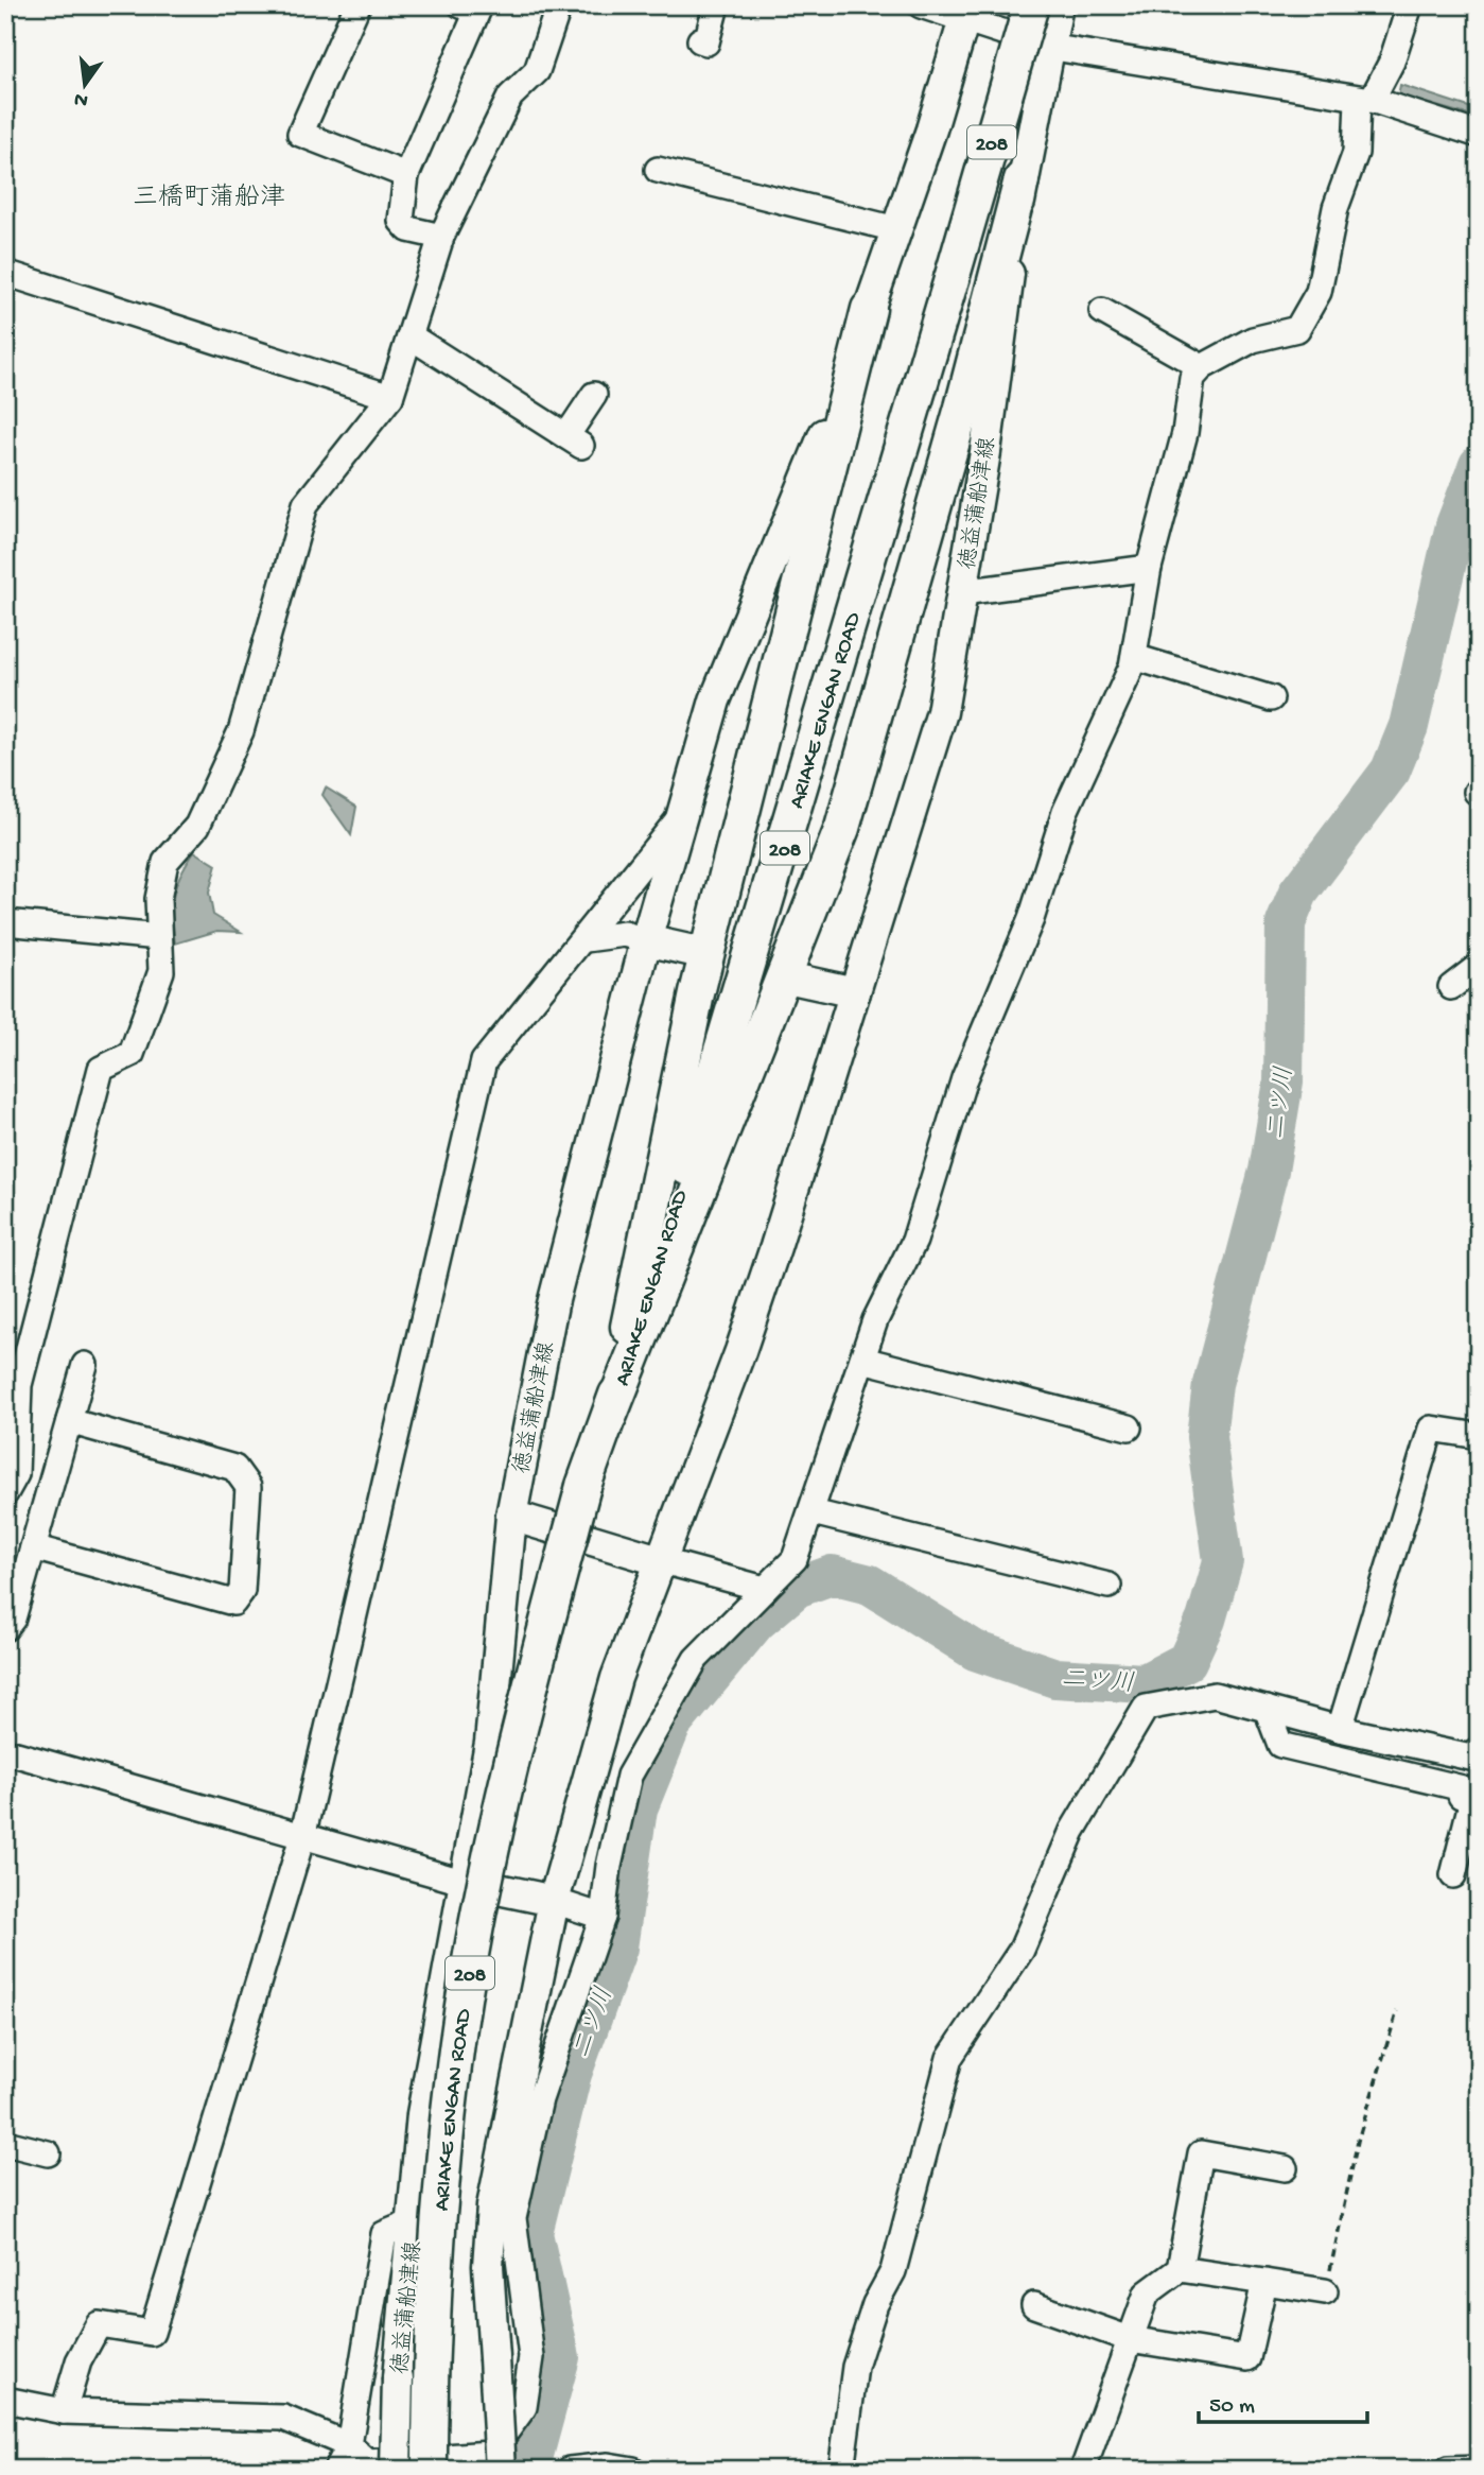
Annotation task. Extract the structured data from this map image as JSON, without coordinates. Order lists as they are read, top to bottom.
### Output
{
  "streets": {
    "highway": ["208", "ARIAKE ENGAN ROAD"],
    "main road": ["徳益蒲船津線"]
  },
  "districts": ["三橋町蒲船津"],
  "water": ["二ツ川"],
  "scale_bar": "50 m",
  "north": "bottom"
}
